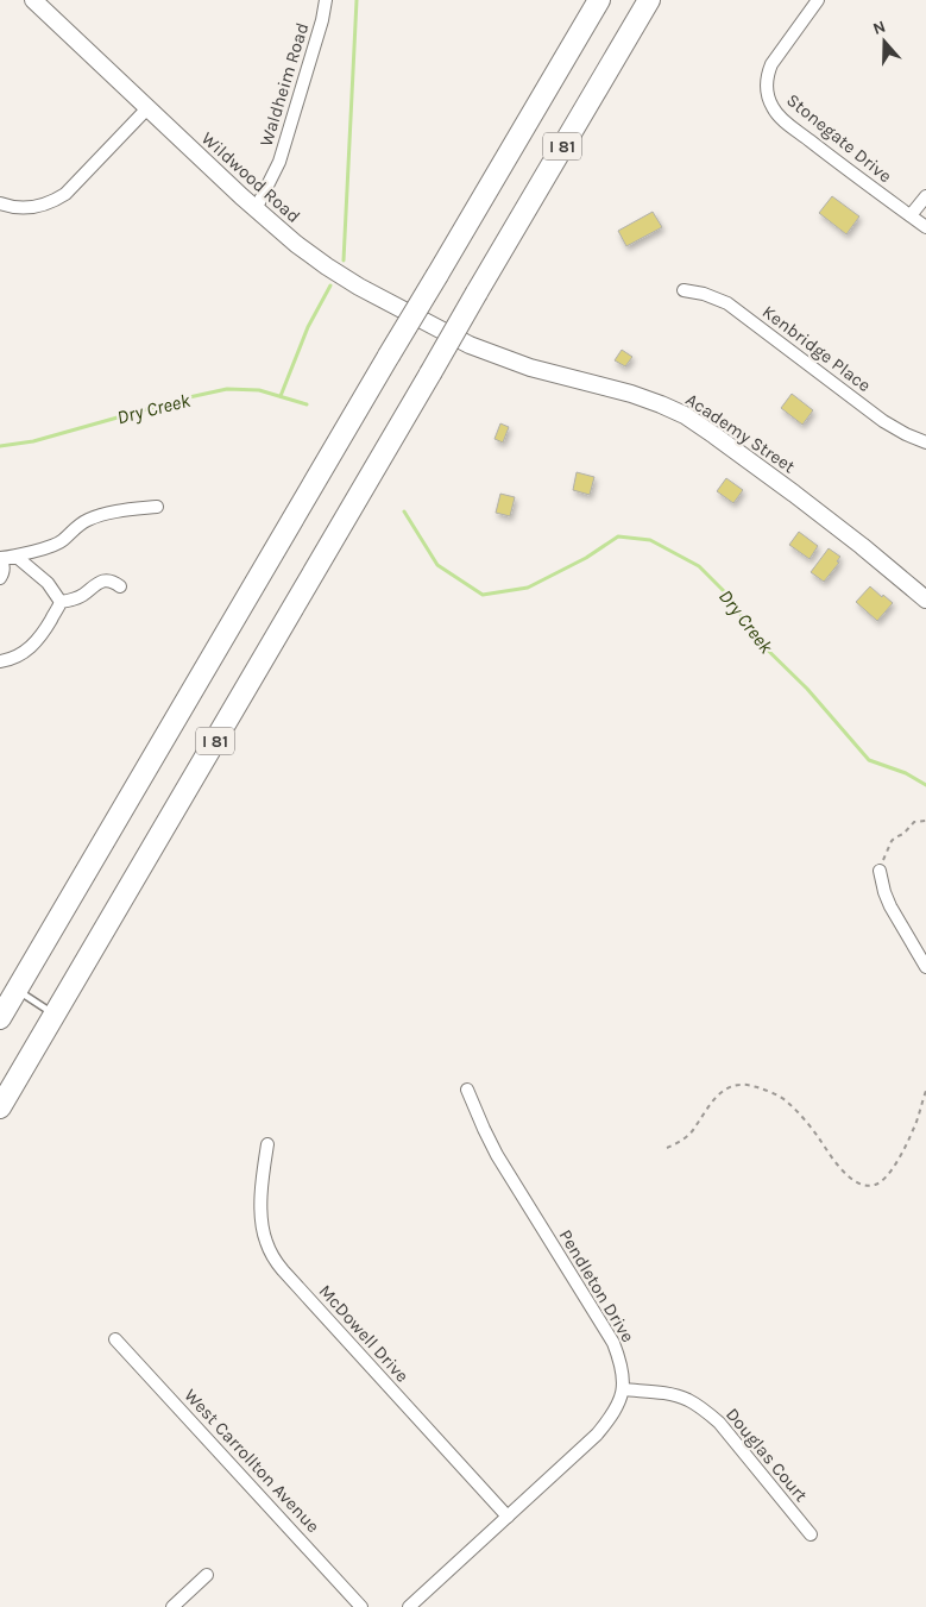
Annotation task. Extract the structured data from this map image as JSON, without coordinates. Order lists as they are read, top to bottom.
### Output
{
  "streets": {
    "highway": ["I 81"],
    "street": [
      "Waldheim Road",
      "Stonegate Drive",
      "Wildwood Road",
      "Kenbridge Place",
      "Academy Street",
      "Pendleton Drive",
      "McDowell Drive",
      "Douglas Court",
      "West Carrollton Avenue"
    ]
  },
  "crossings": [
    ["Waldheim Road", "Wildwood Road"],
    ["Wildwood Road", "Academy Street"],
    ["Pendleton Drive", "McDowell Drive"],
    ["Pendleton Drive", "Douglas Court"]
  ],
  "water": ["Dry Creek"],
  "north": "top"
}
